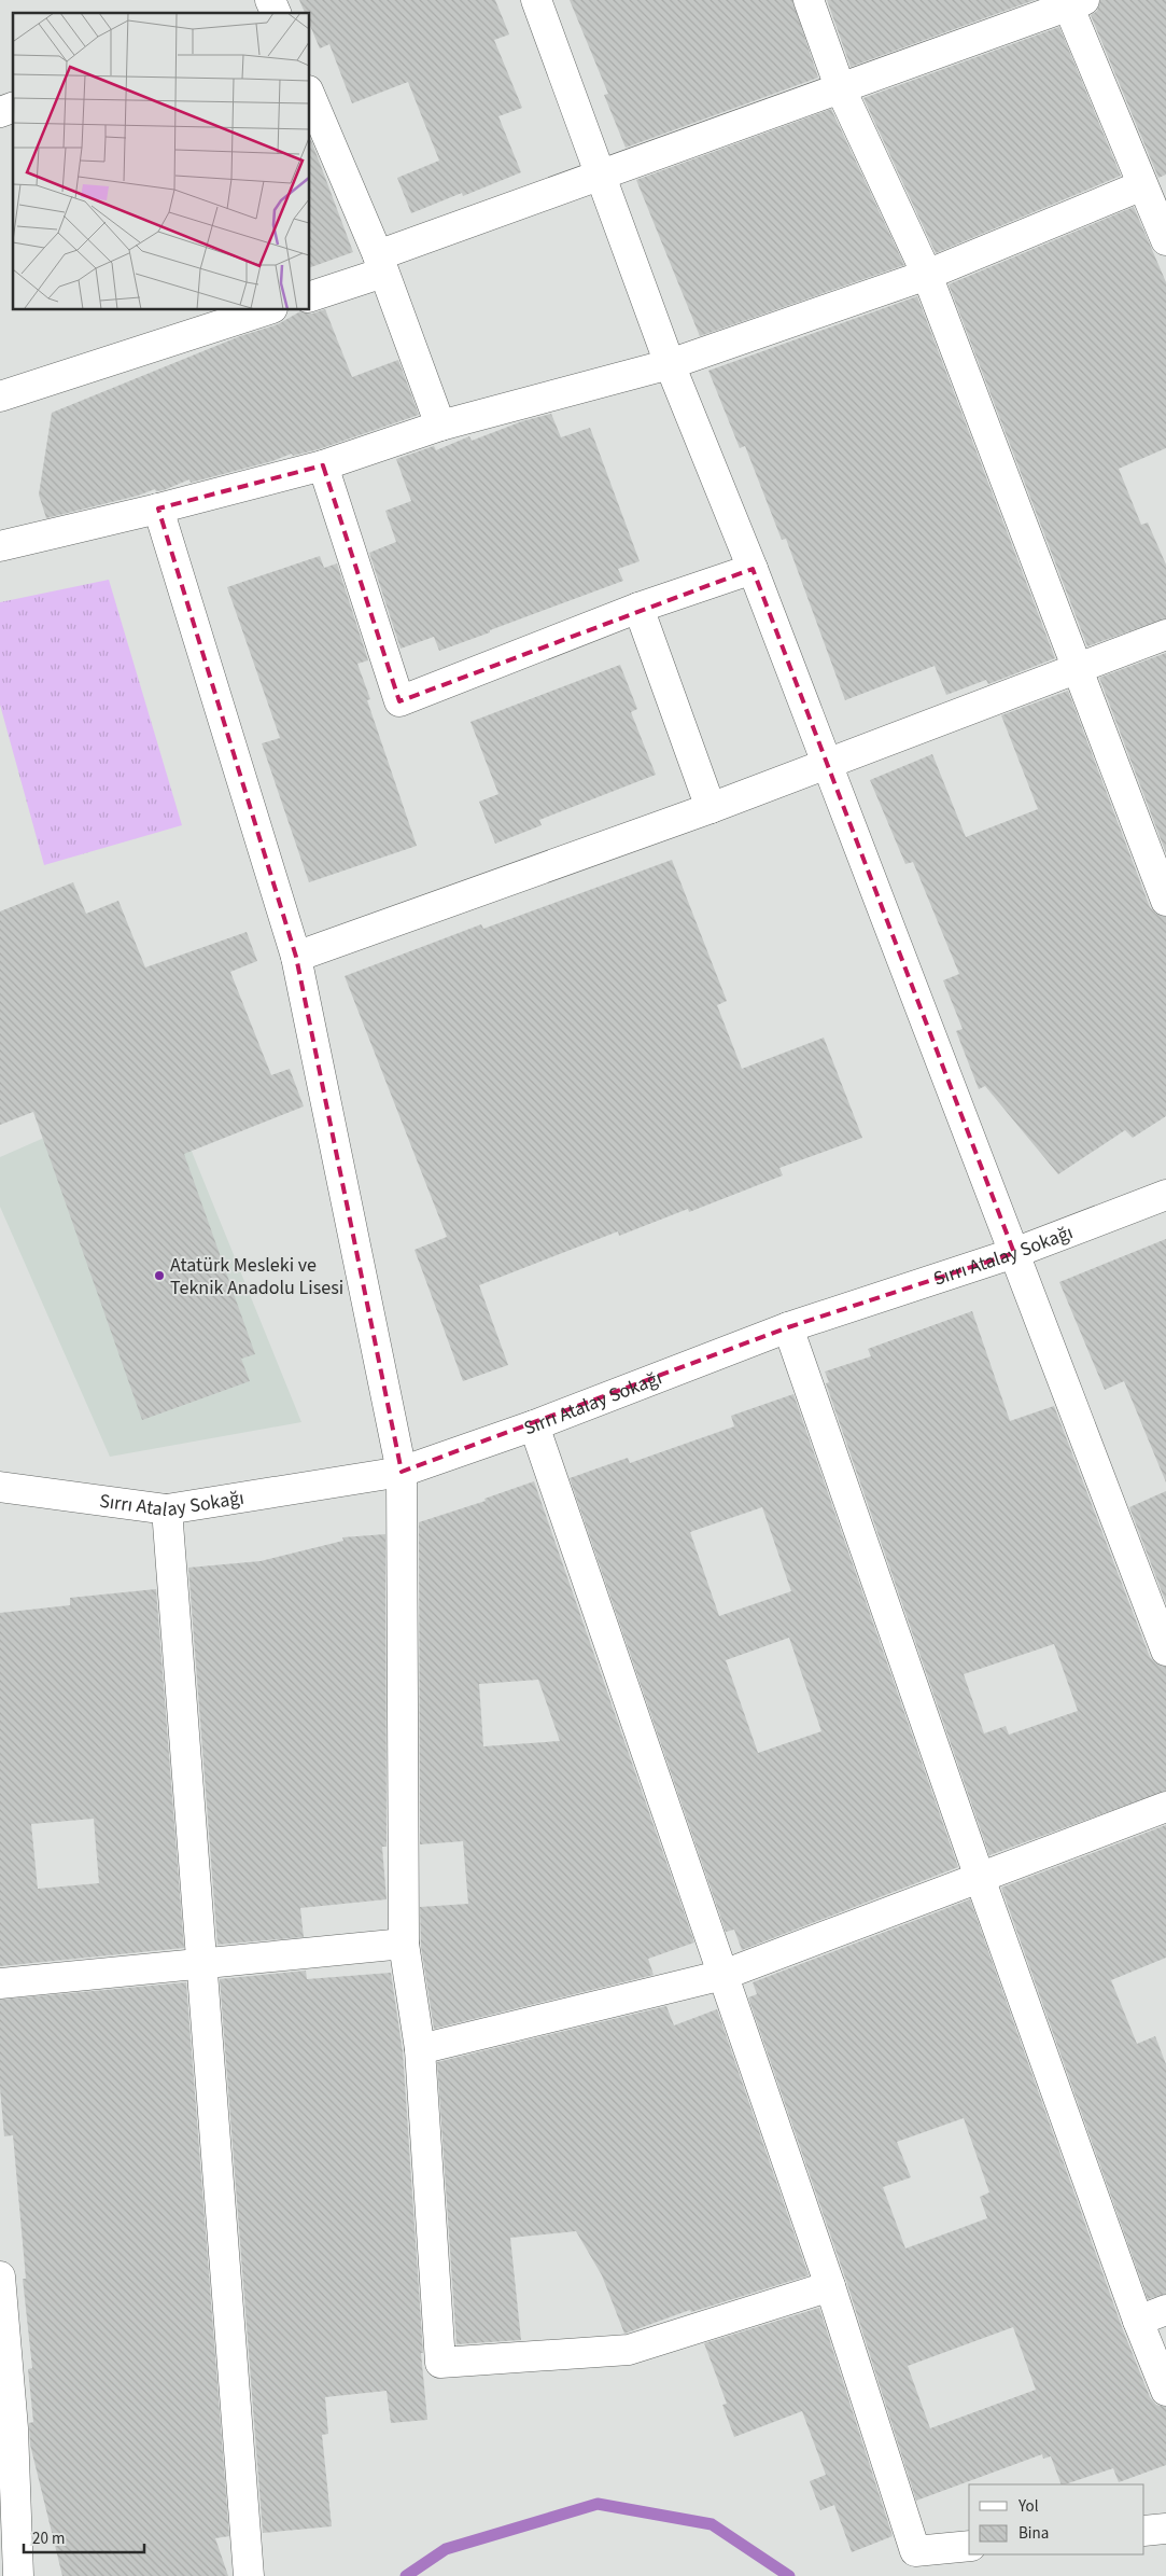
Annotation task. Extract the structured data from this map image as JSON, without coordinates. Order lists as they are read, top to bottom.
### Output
{
  "streets": {
    "street": ["Sırrı Atalay Sokağı"]
  },
  "places": ["Atatürk Mesleki ve Teknik Anadolu Lisesi"],
  "legend": ["Yol", "Bina"],
  "scale_bar": "20 m"
}
